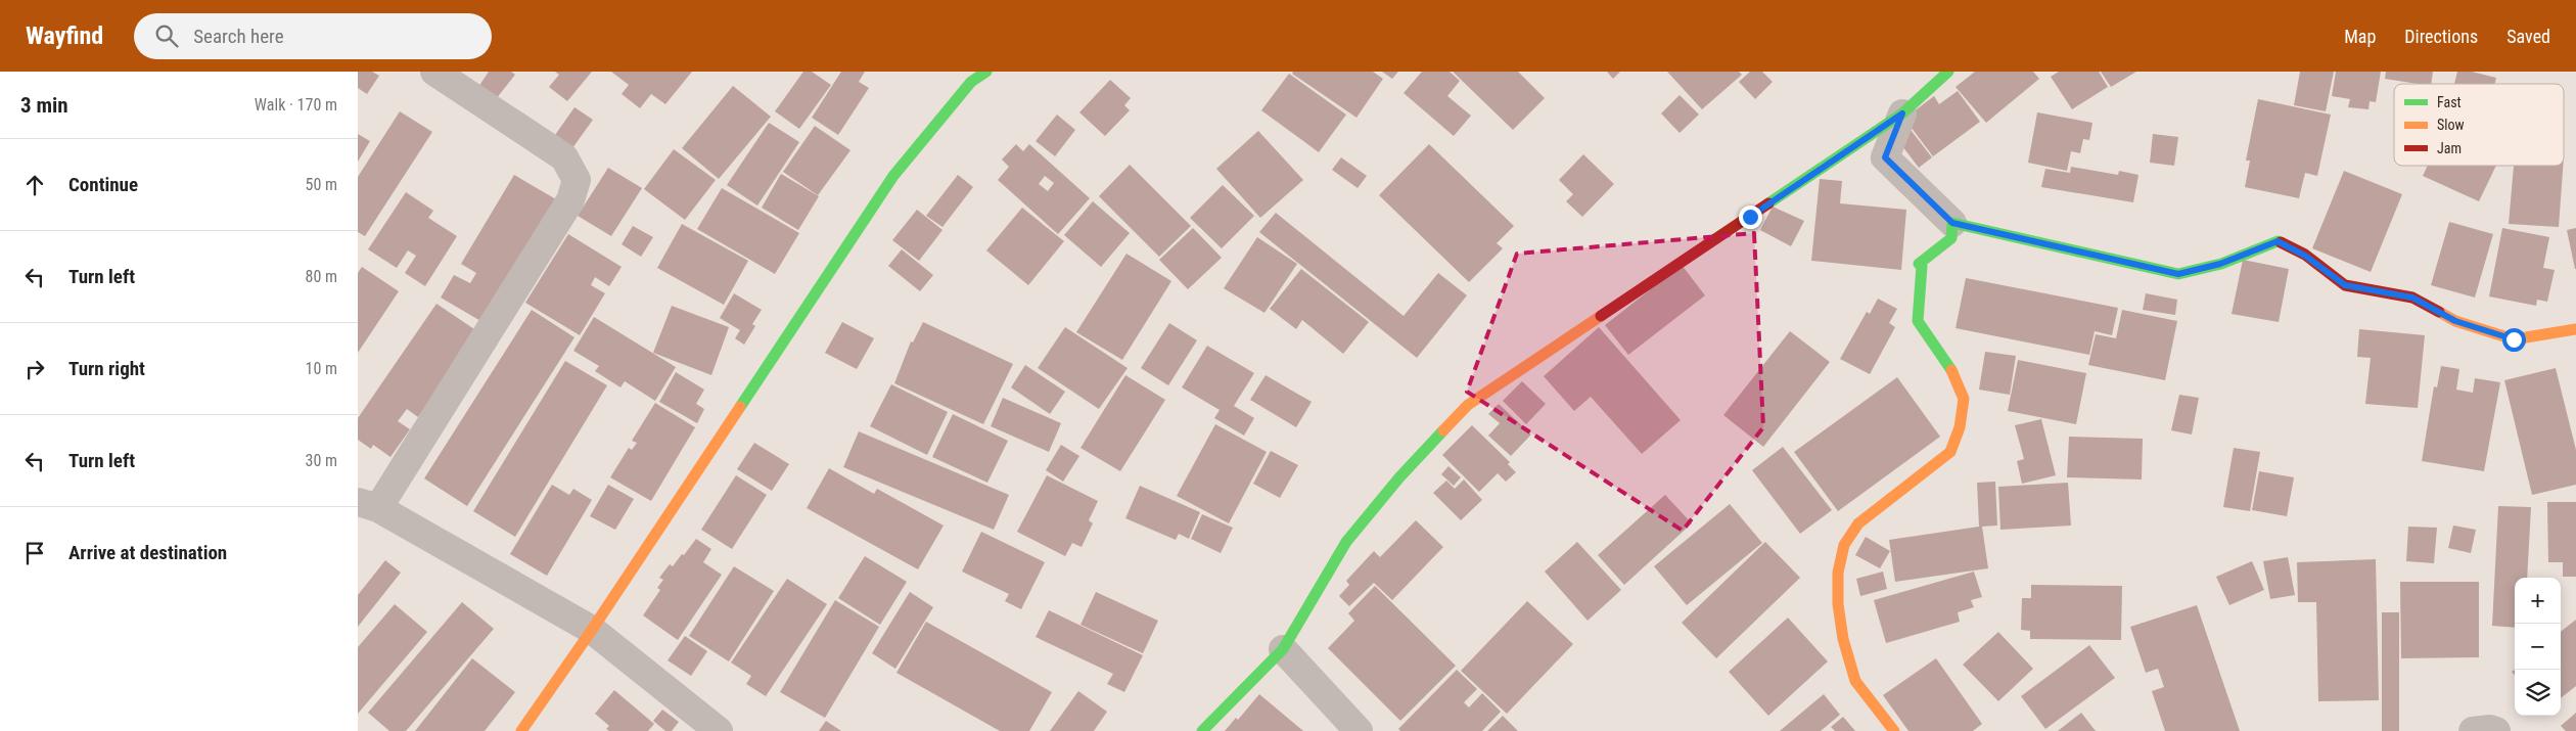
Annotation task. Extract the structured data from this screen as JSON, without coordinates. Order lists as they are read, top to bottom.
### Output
{
  "legend": ["Fast", "Slow", "Jam"],
  "page": {
    "header": "Wayfind",
    "search": "Search here",
    "nav": ["Map", "Directions", "Saved"],
    "heading": ["3 min", "Walk · 170 m"],
    "list": [
      ["Continue", "50 m"],
      ["Turn left", "80 m"],
      ["Turn right", "10 m"],
      ["Turn left", "30 m"],
      "Arrive at destination"
    ],
    "map_buttons": ["+", "−"]
  }
}
